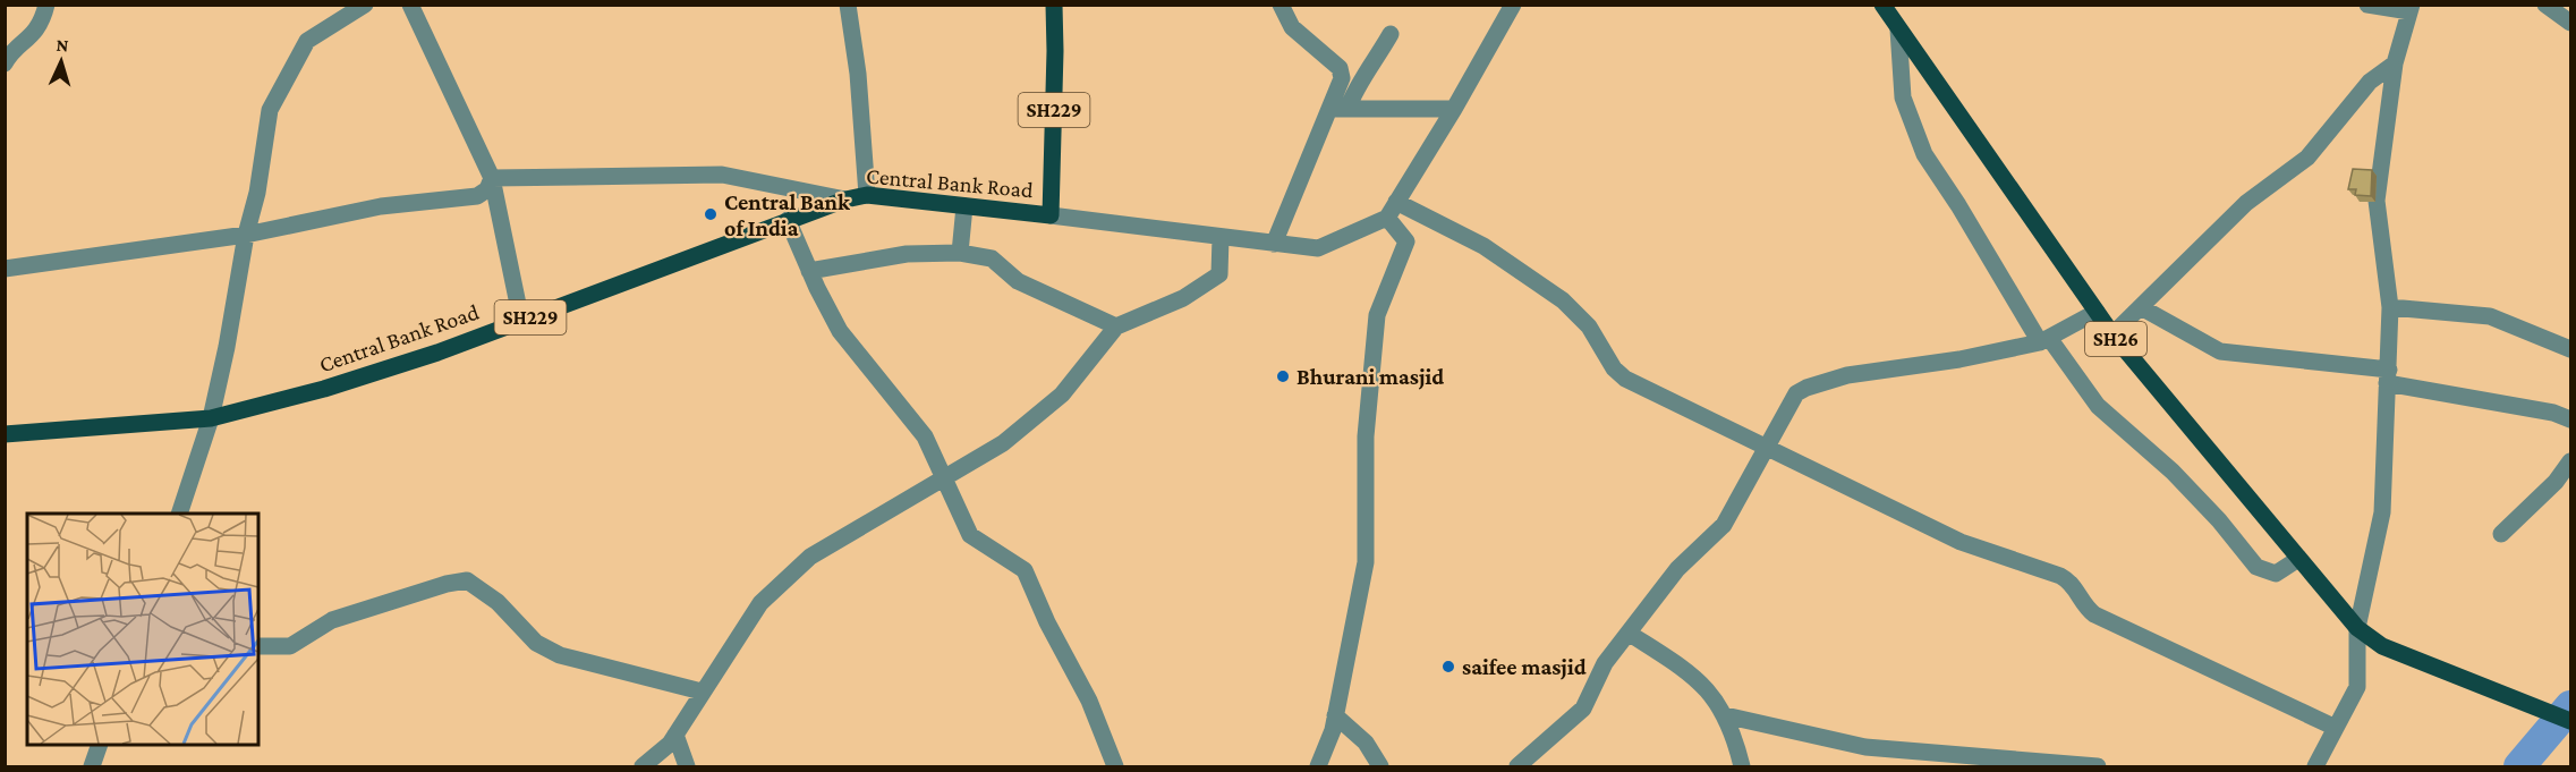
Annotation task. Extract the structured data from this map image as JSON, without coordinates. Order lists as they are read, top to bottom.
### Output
{
  "streets": {
    "main road": ["SH229", "Central Bank Road", "SH26"]
  },
  "crossings": [
    ["SH229", "Central Bank Road"]
  ],
  "places": ["Central Bank of India", "Bhurani masjid", "saifee masjid"],
  "north": "top"
}
